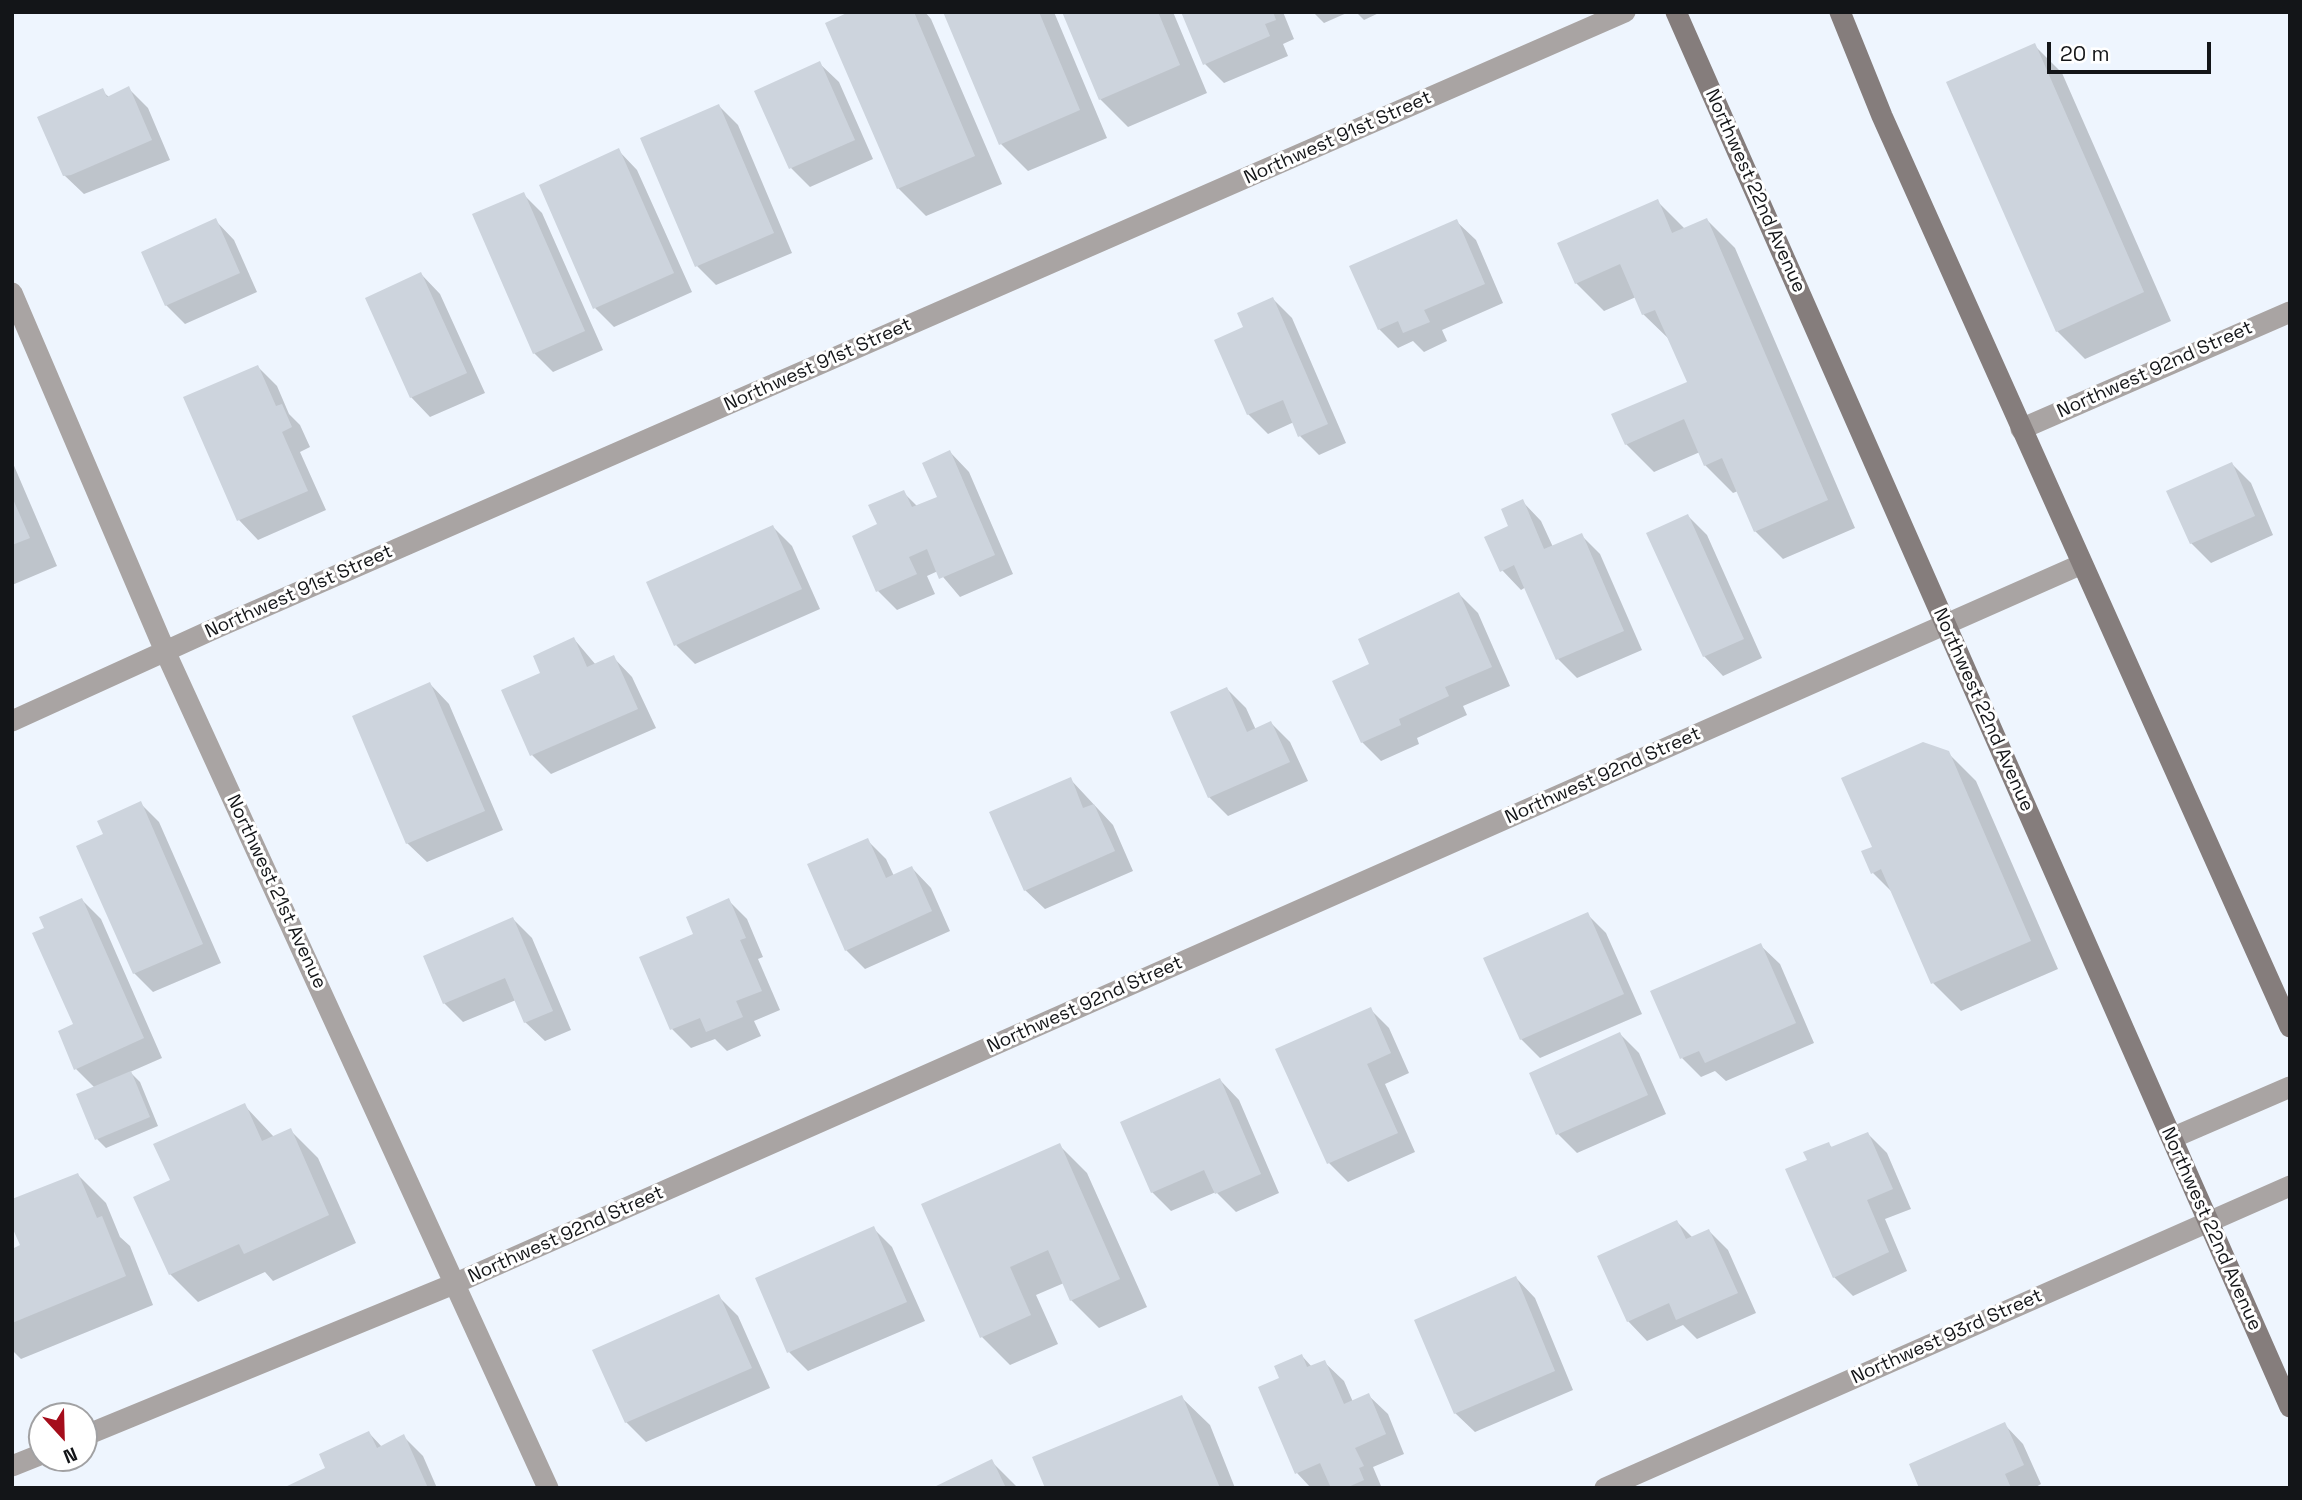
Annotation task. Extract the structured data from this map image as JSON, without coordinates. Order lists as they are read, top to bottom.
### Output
{
  "streets": {
    "main road": ["Northwest 22nd Avenue"],
    "street": [
      "Northwest 91st Street",
      "Northwest 92nd Street",
      "Northwest 21st Avenue",
      "Northwest 93rd Street"
    ]
  },
  "crossings": [
    ["Northwest 91st Street", "Northwest 21st Avenue"],
    ["Northwest 22nd Avenue", "Northwest 92nd Street"],
    ["Northwest 22nd Avenue", "Northwest 93rd Street"],
    ["Northwest 92nd Street", "Northwest 21st Avenue"]
  ],
  "scale_bar": "20 m",
  "north": "bottom"
}
